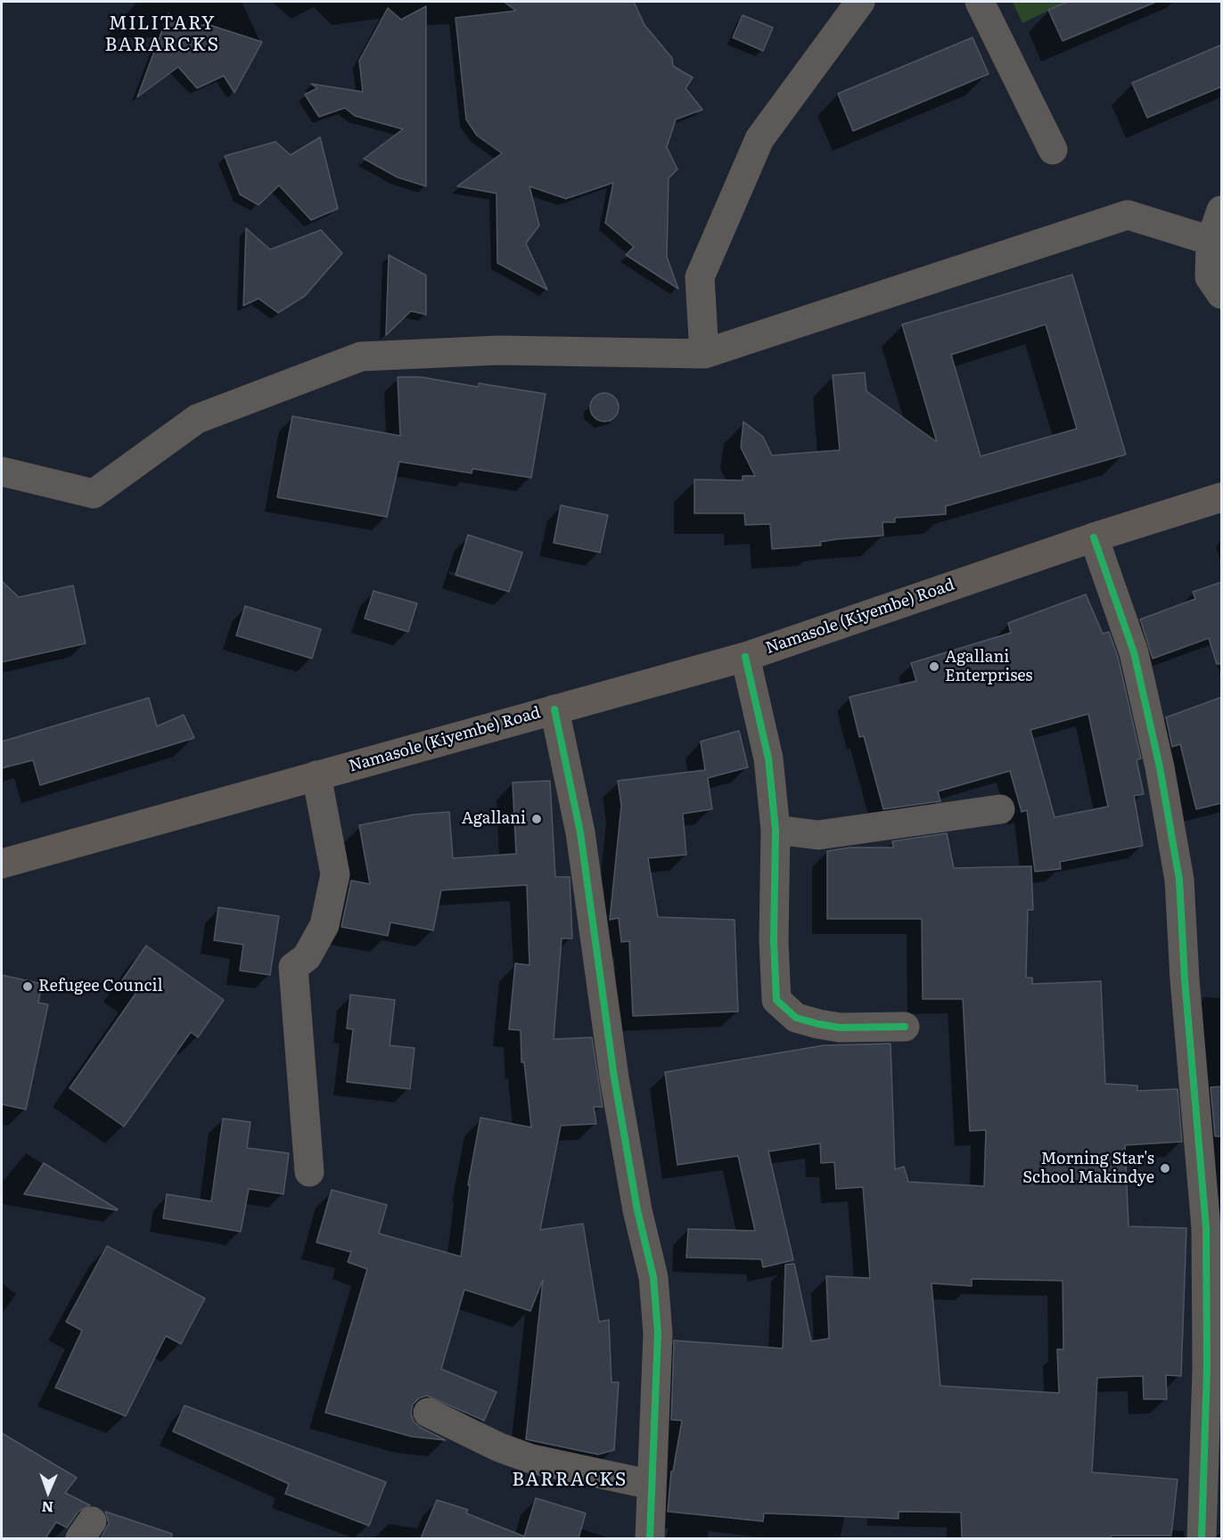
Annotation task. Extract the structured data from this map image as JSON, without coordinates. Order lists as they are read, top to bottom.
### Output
{
  "streets": {
    "main road": ["Namasole (Kiyembe) Road"]
  },
  "districts": ["MILITARY BARARCKS", "BARRACKS"],
  "places": [
    "Agallani Enterprises",
    "Agallani",
    "Refugee Council",
    "Morning Star's School Makindye"
  ],
  "north": "bottom"
}
